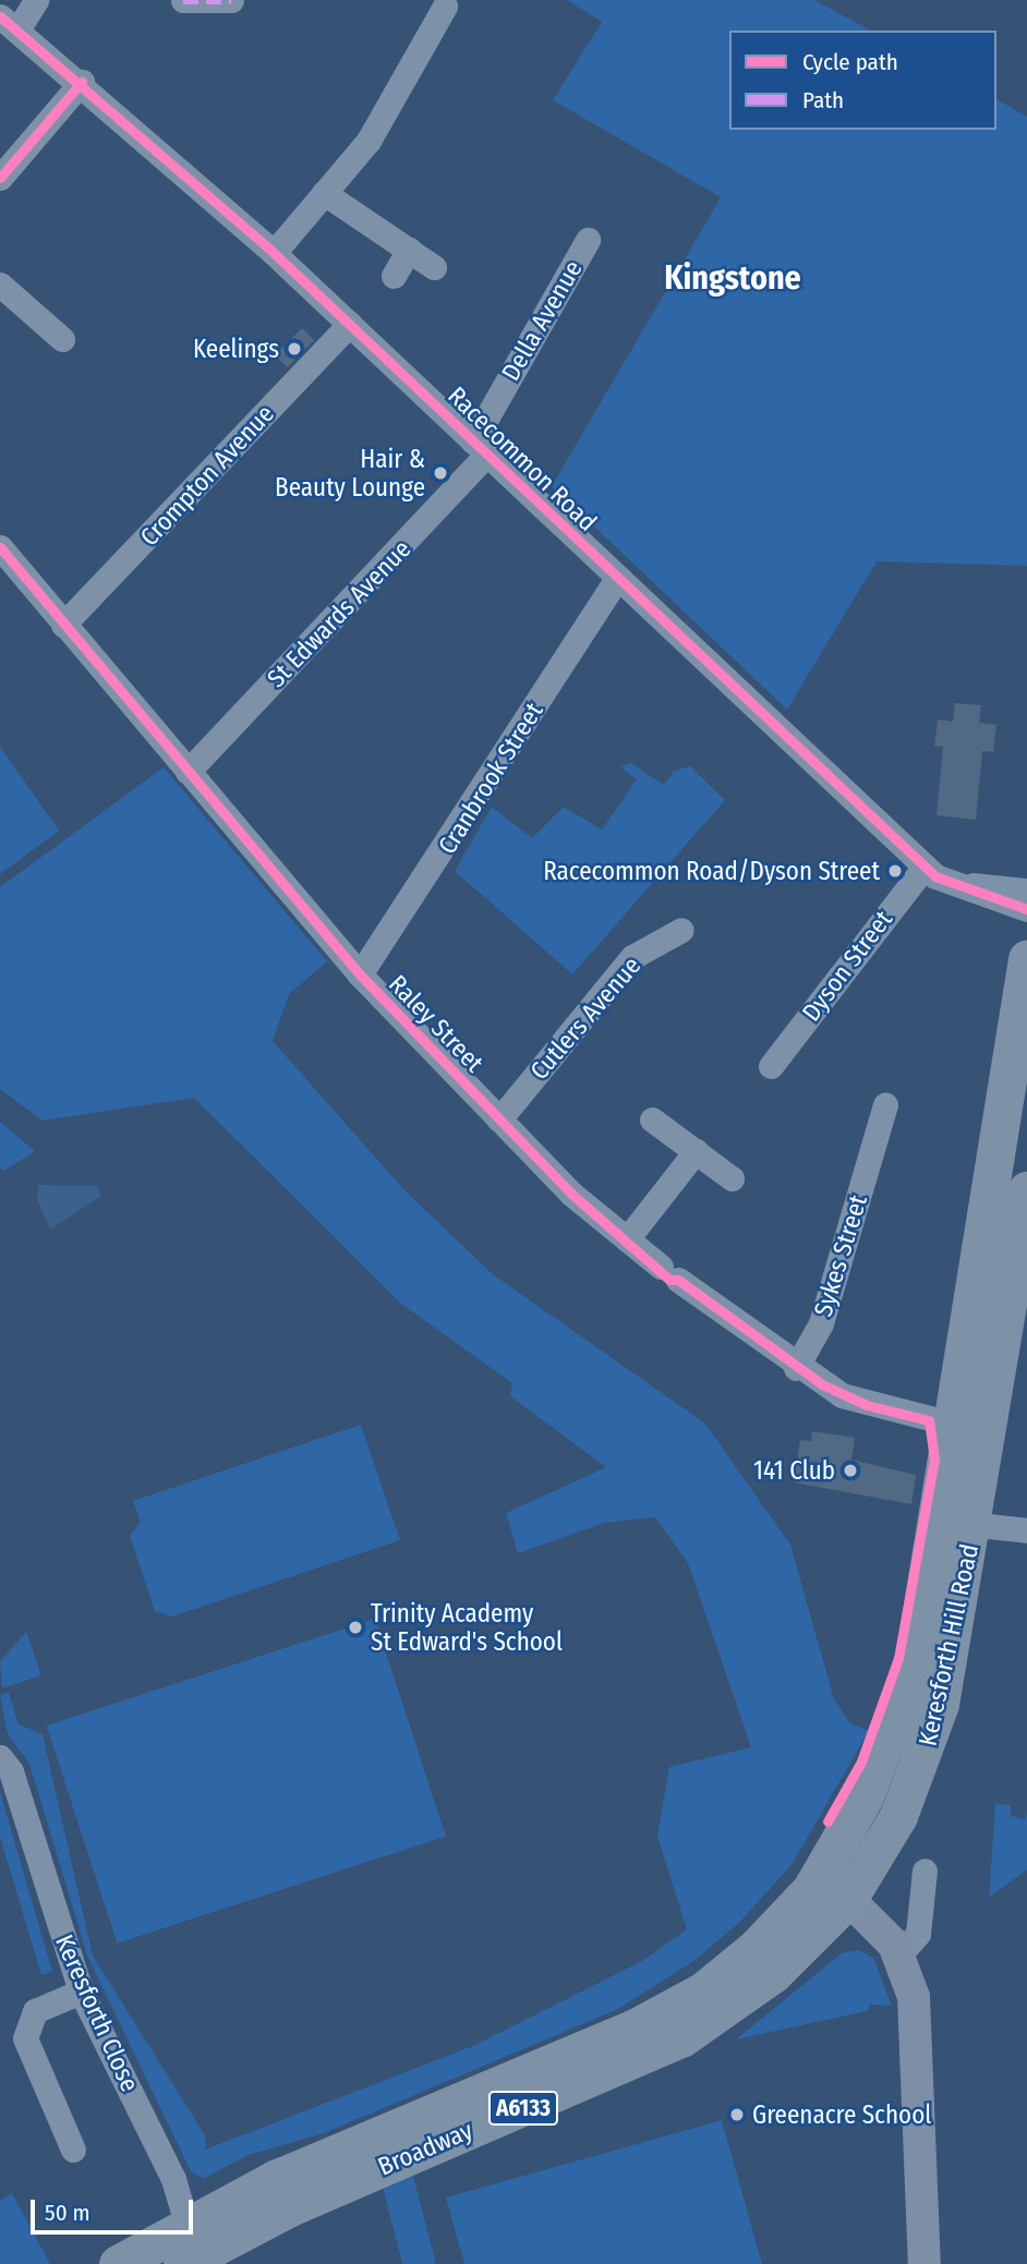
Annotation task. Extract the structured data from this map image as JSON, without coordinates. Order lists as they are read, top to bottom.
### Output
{
  "streets": {
    "highway": ["Keresforth Hill Road", "A6133", "Broadway"],
    "street": [
      "Della Avenue",
      "Racecommon Road",
      "Crompton Avenue",
      "St Edwards Avenue",
      "Cranbrook Street",
      "Dyson Street",
      "Cutlers Avenue",
      "Raley Street",
      "Sykes Street",
      "Keresforth Close"
    ]
  },
  "crossings": [
    ["Della Avenue", "Racecommon Road"],
    ["Della Avenue", "St Edwards Avenue"],
    ["Racecommon Road", "Crompton Avenue"],
    ["Racecommon Road", "St Edwards Avenue"],
    ["Racecommon Road", "Cranbrook Street"],
    ["Racecommon Road", "Dyson Street"],
    ["Crompton Avenue", "Raley Street"],
    ["St Edwards Avenue", "Raley Street"],
    ["Cranbrook Street", "Raley Street"],
    ["Cutlers Avenue", "Raley Street"],
    ["Raley Street", "Sykes Street"],
    ["Raley Street", "Keresforth Hill Road"],
    ["Keresforth Hill Road", "Broadway"],
    ["Keresforth Close", "Broadway"]
  ],
  "districts": ["Kingstone"],
  "places": [
    "Keelings",
    "Hair & Beauty Lounge",
    "Racecommon Road/Dyson Street",
    "141 Club",
    "Trinity Academy St Edward's School",
    "Greenacre School"
  ],
  "legend": ["Cycle path", "Path"],
  "scale_bar": "50 m"
}
